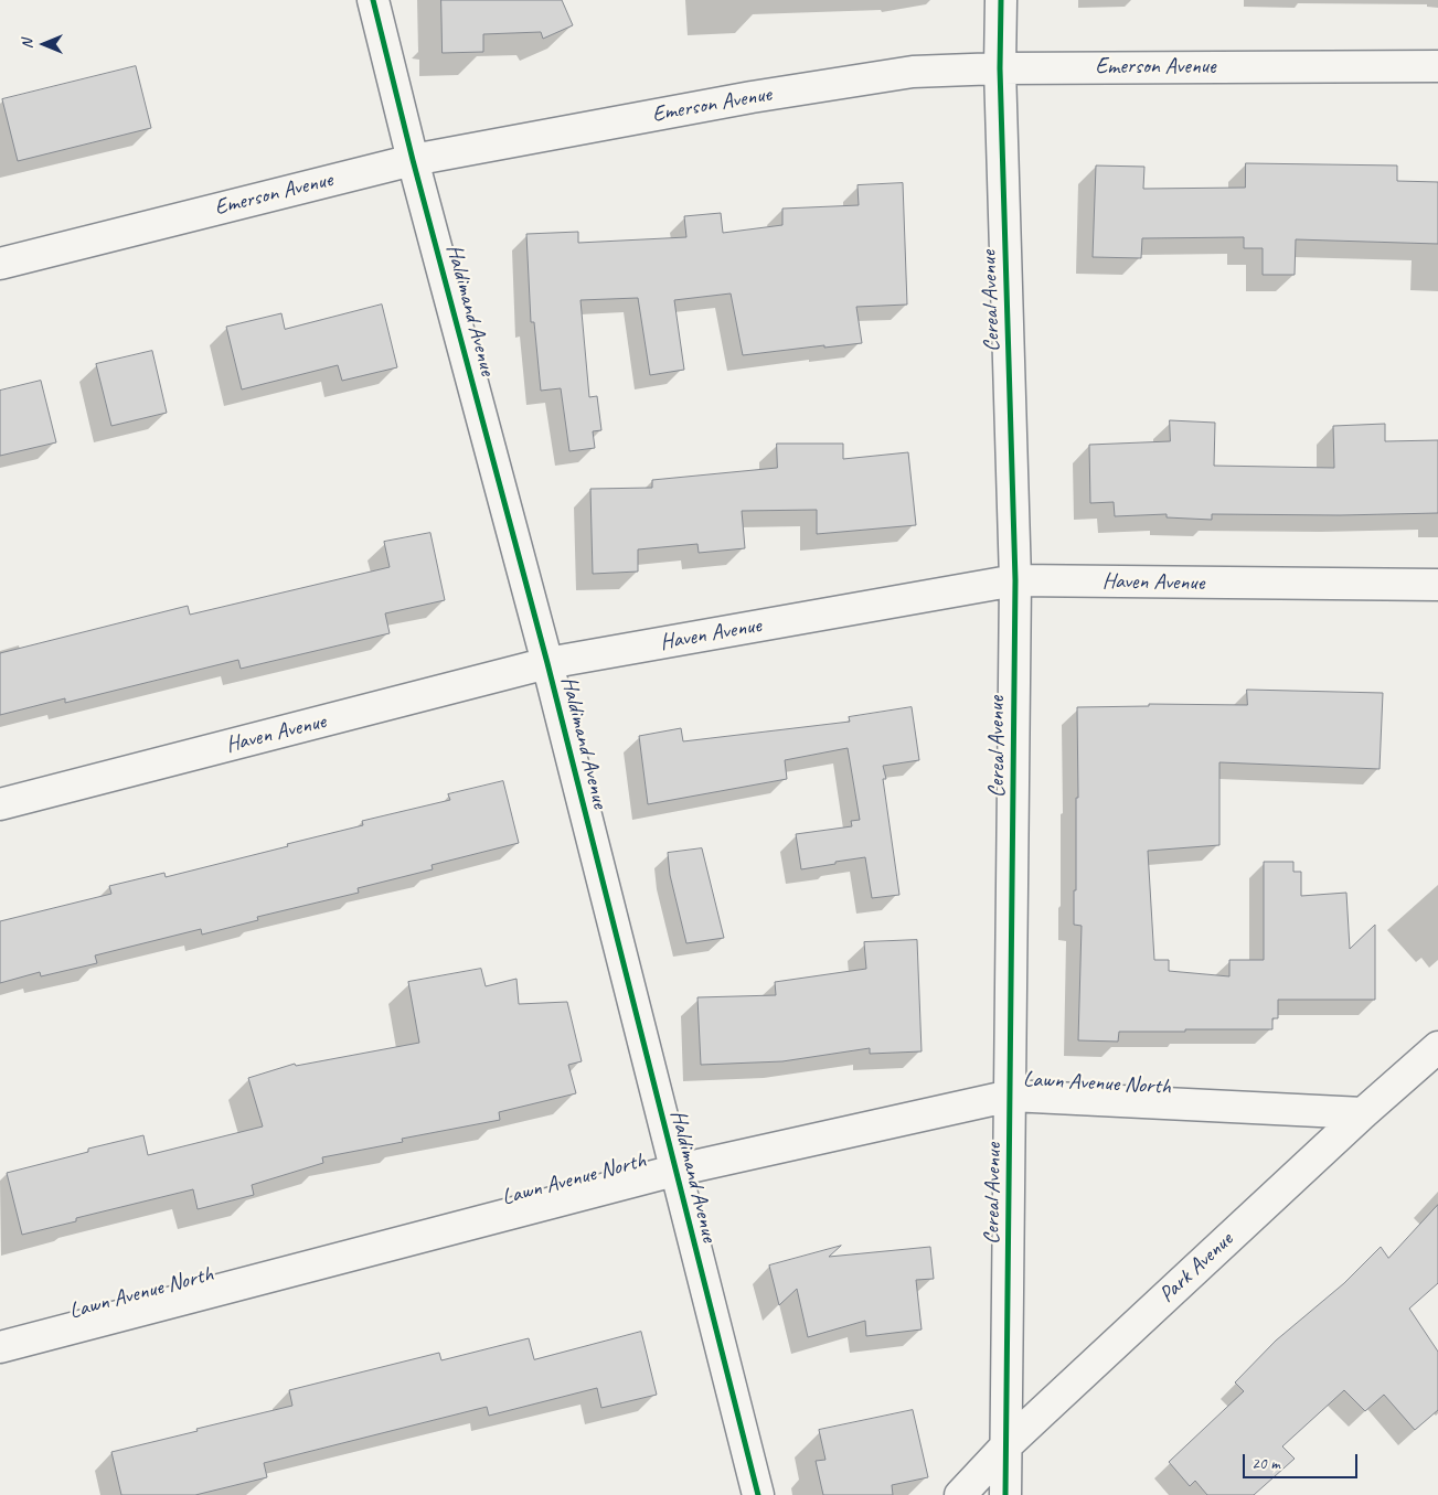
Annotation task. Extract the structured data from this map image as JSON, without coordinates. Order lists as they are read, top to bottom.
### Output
{
  "streets": {
    "street": [
      "Emerson Avenue",
      "Cereal Avenue",
      "Haldimand Avenue",
      "Haven Avenue",
      "Lawn Avenue North",
      "Park Avenue"
    ]
  },
  "crossings": [
    ["Emerson Avenue", "Cereal Avenue"],
    ["Emerson Avenue", "Haldimand Avenue"],
    ["Cereal Avenue", "Haven Avenue"],
    ["Cereal Avenue", "Lawn Avenue North"],
    ["Cereal Avenue", "Park Avenue"],
    ["Haldimand Avenue", "Haven Avenue"],
    ["Haldimand Avenue", "Lawn Avenue North"],
    ["Lawn Avenue North", "Park Avenue"]
  ],
  "scale_bar": "20 m",
  "north": "left"
}
